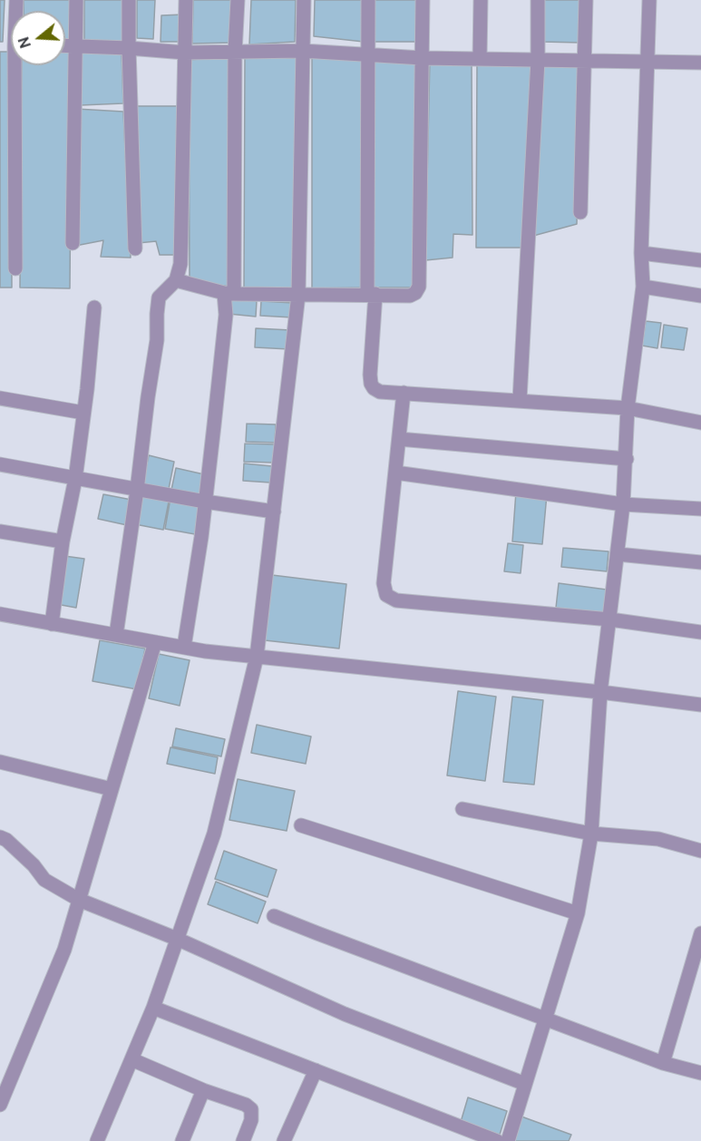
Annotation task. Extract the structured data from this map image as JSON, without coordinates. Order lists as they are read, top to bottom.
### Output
{
  "north": "left"
}
